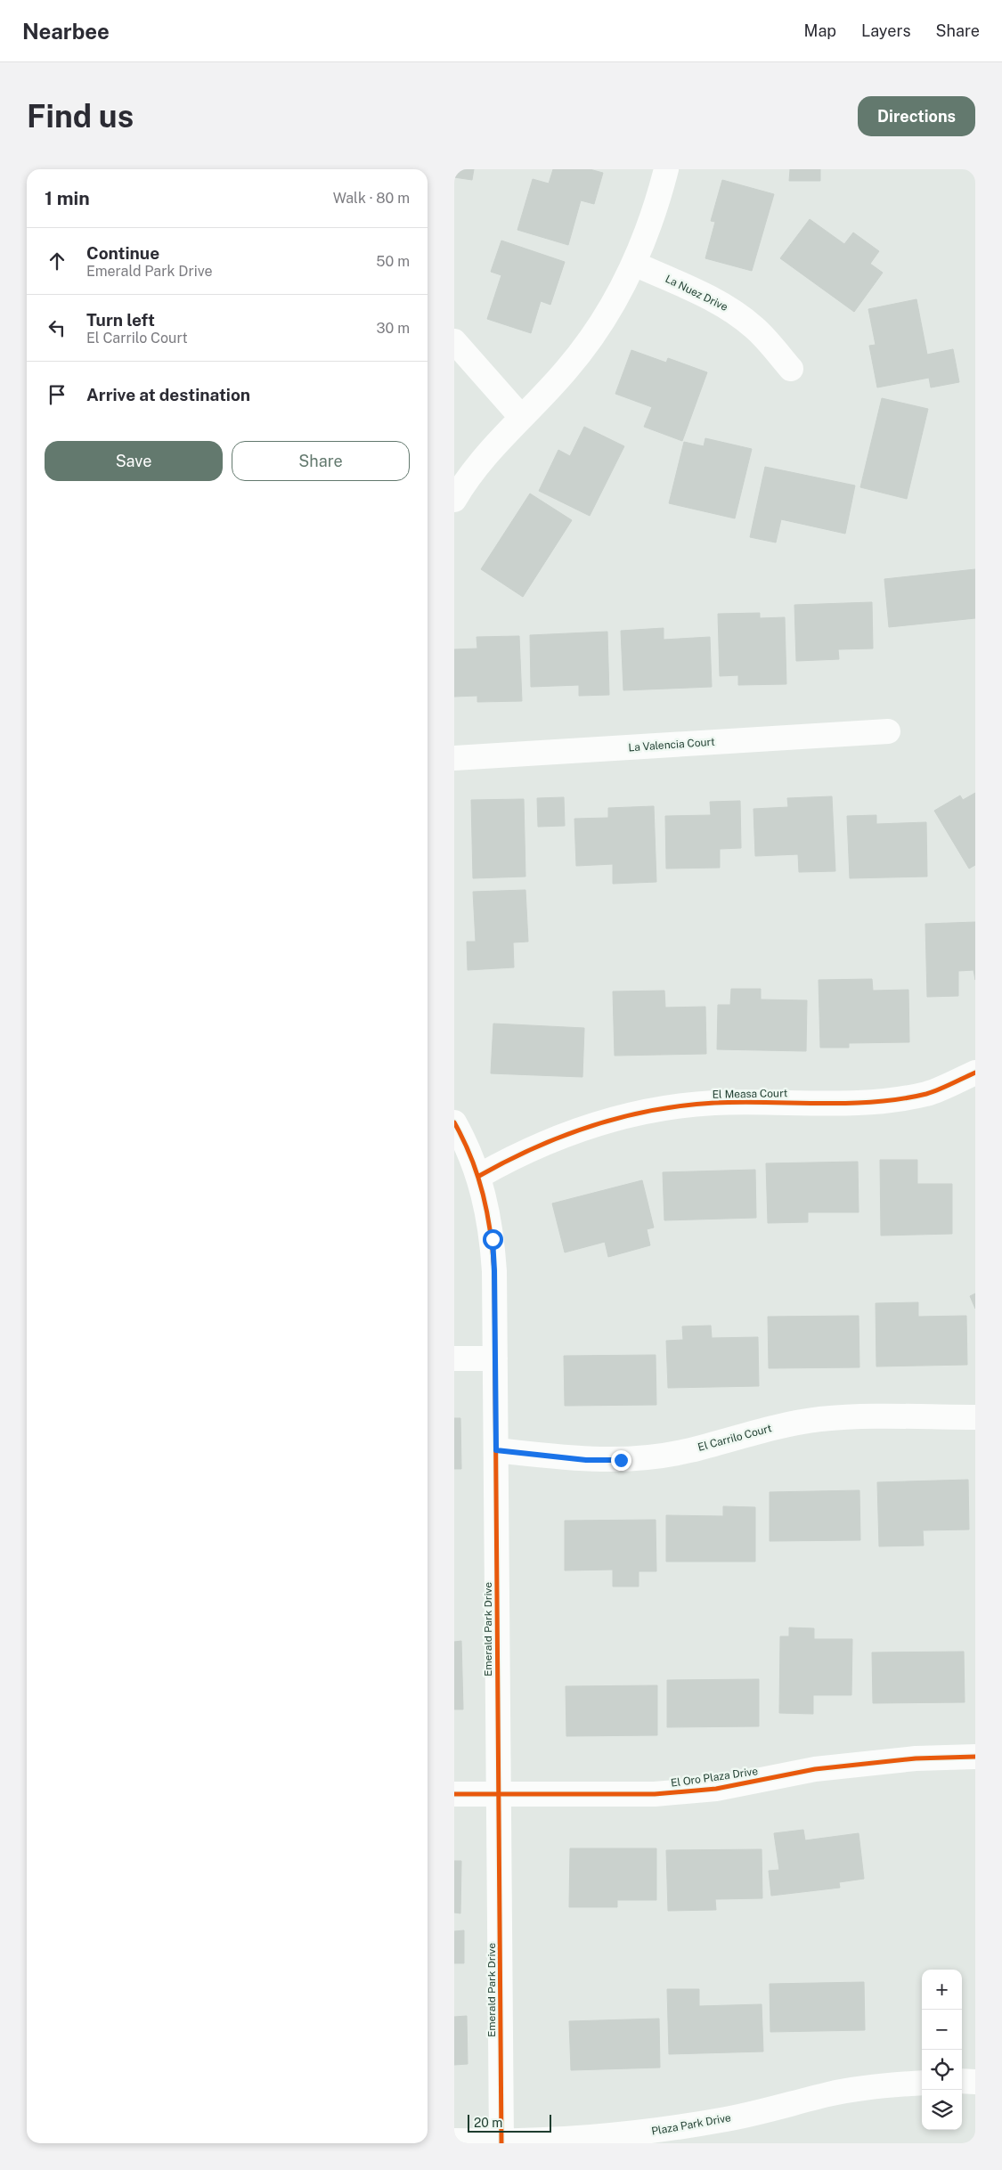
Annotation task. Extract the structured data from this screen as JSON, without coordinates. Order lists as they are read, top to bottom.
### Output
{
  "streets": {
    "street": [
      "La Nuez Drive",
      "La Valencia Court",
      "El Measa Court",
      "El Carrilo Court",
      "Emerald Park Drive",
      "El Oro Plaza Drive",
      "Plaza Park Drive"
    ]
  },
  "crossings": [
    ["El Measa Court", "Emerald Park Drive"],
    ["El Carrilo Court", "Emerald Park Drive"],
    ["Emerald Park Drive", "El Oro Plaza Drive"],
    ["Emerald Park Drive", "Plaza Park Drive"]
  ],
  "scale_bar": "20 m",
  "page": {
    "header": "Nearbee",
    "nav": ["Map", "Layers", "Share"],
    "buttons": [
      "Directions",
      ["Save", "Share"]
    ],
    "title": "Find us",
    "heading": ["1 min", "Walk · 80 m"],
    "list": [
      ["Continue", "Emerald Park Drive", "50 m"],
      ["Turn left", "El Carrilo Court", "30 m"],
      "Arrive at destination"
    ],
    "map_buttons": ["+", "−"],
    "scale": "20 m"
  }
}
